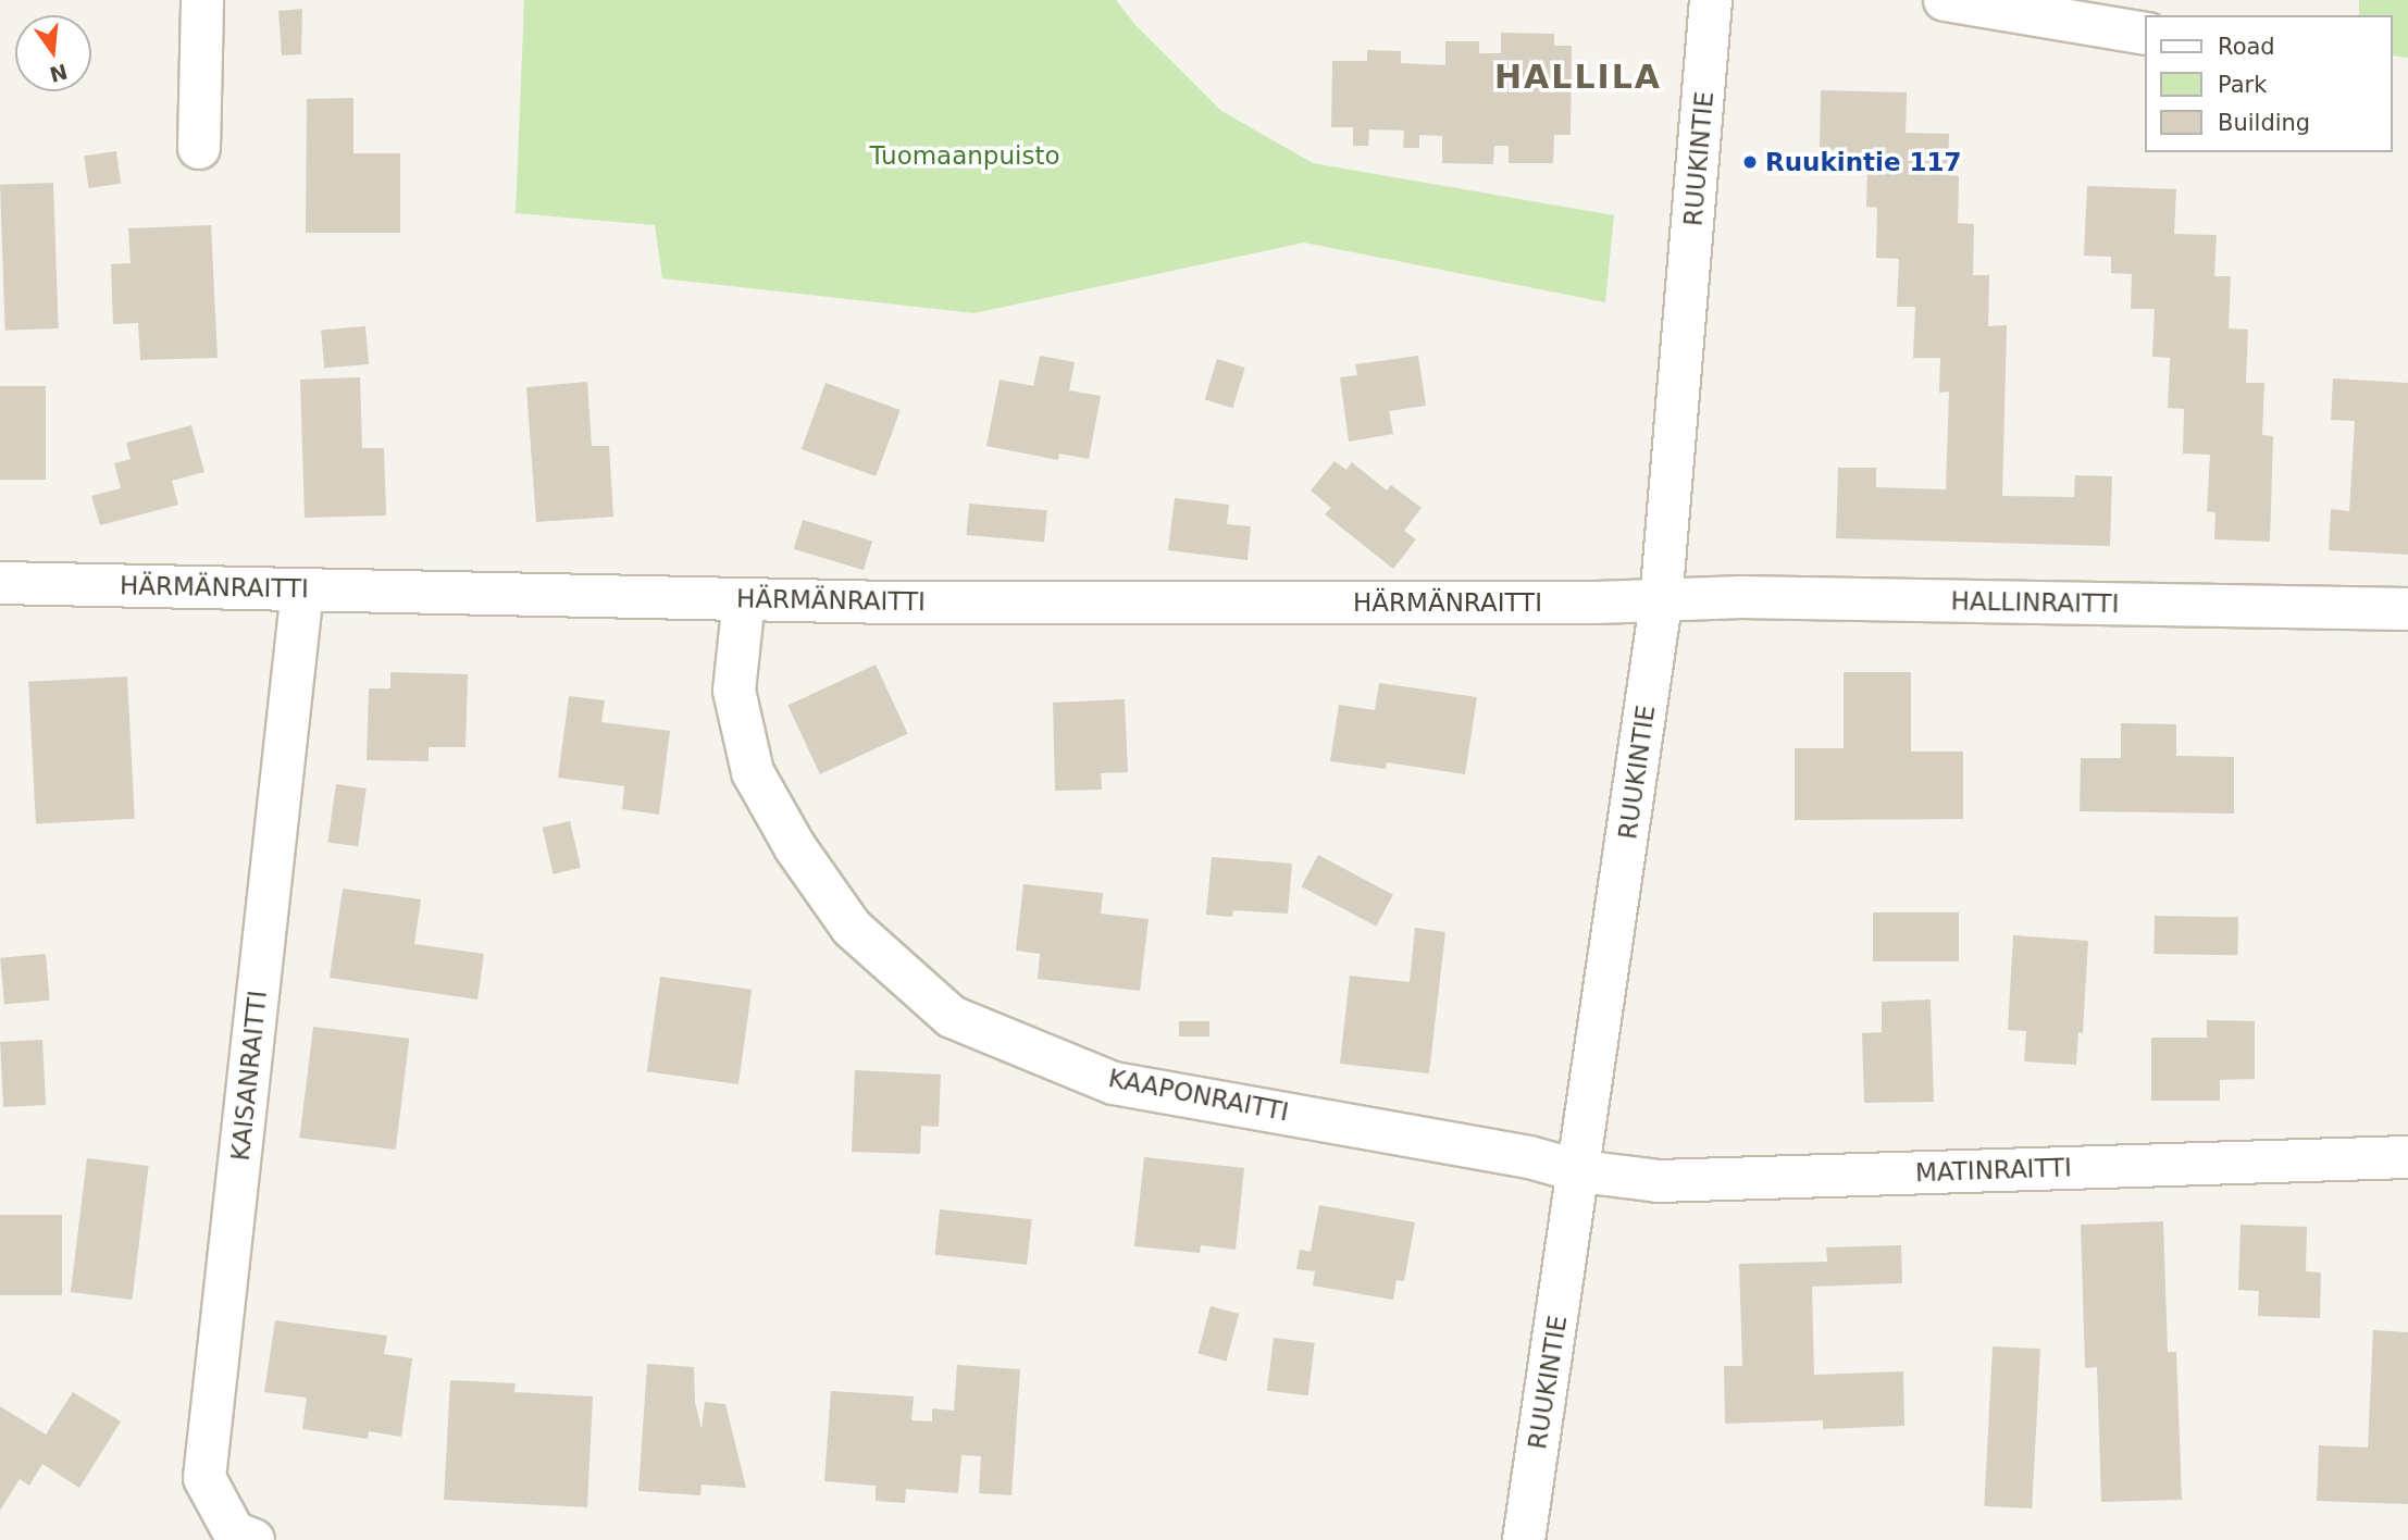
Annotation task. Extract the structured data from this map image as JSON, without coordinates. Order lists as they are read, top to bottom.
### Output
{
  "streets": {
    "street": [
      "RUUKINTIE",
      "HÄRMÄNRAITTI",
      "HALLINRAITTI",
      "KAISANRAITTI",
      "KAAPONRAITTI",
      "MATINRAITTI"
    ]
  },
  "crossings": [
    ["RUUKINTIE", "HÄRMÄNRAITTI"],
    ["RUUKINTIE", "HALLINRAITTI"],
    ["RUUKINTIE", "KAAPONRAITTI"],
    ["RUUKINTIE", "MATINRAITTI"],
    ["HÄRMÄNRAITTI", "HALLINRAITTI"],
    ["HÄRMÄNRAITTI", "KAISANRAITTI"],
    ["HÄRMÄNRAITTI", "KAAPONRAITTI"],
    ["KAAPONRAITTI", "MATINRAITTI"]
  ],
  "districts": ["HALLILA"],
  "parks": ["Tuomaanpuisto"],
  "places": ["Ruukintie 117"],
  "legend": ["Road", "Park", "Building"],
  "north": "bottom"
}
